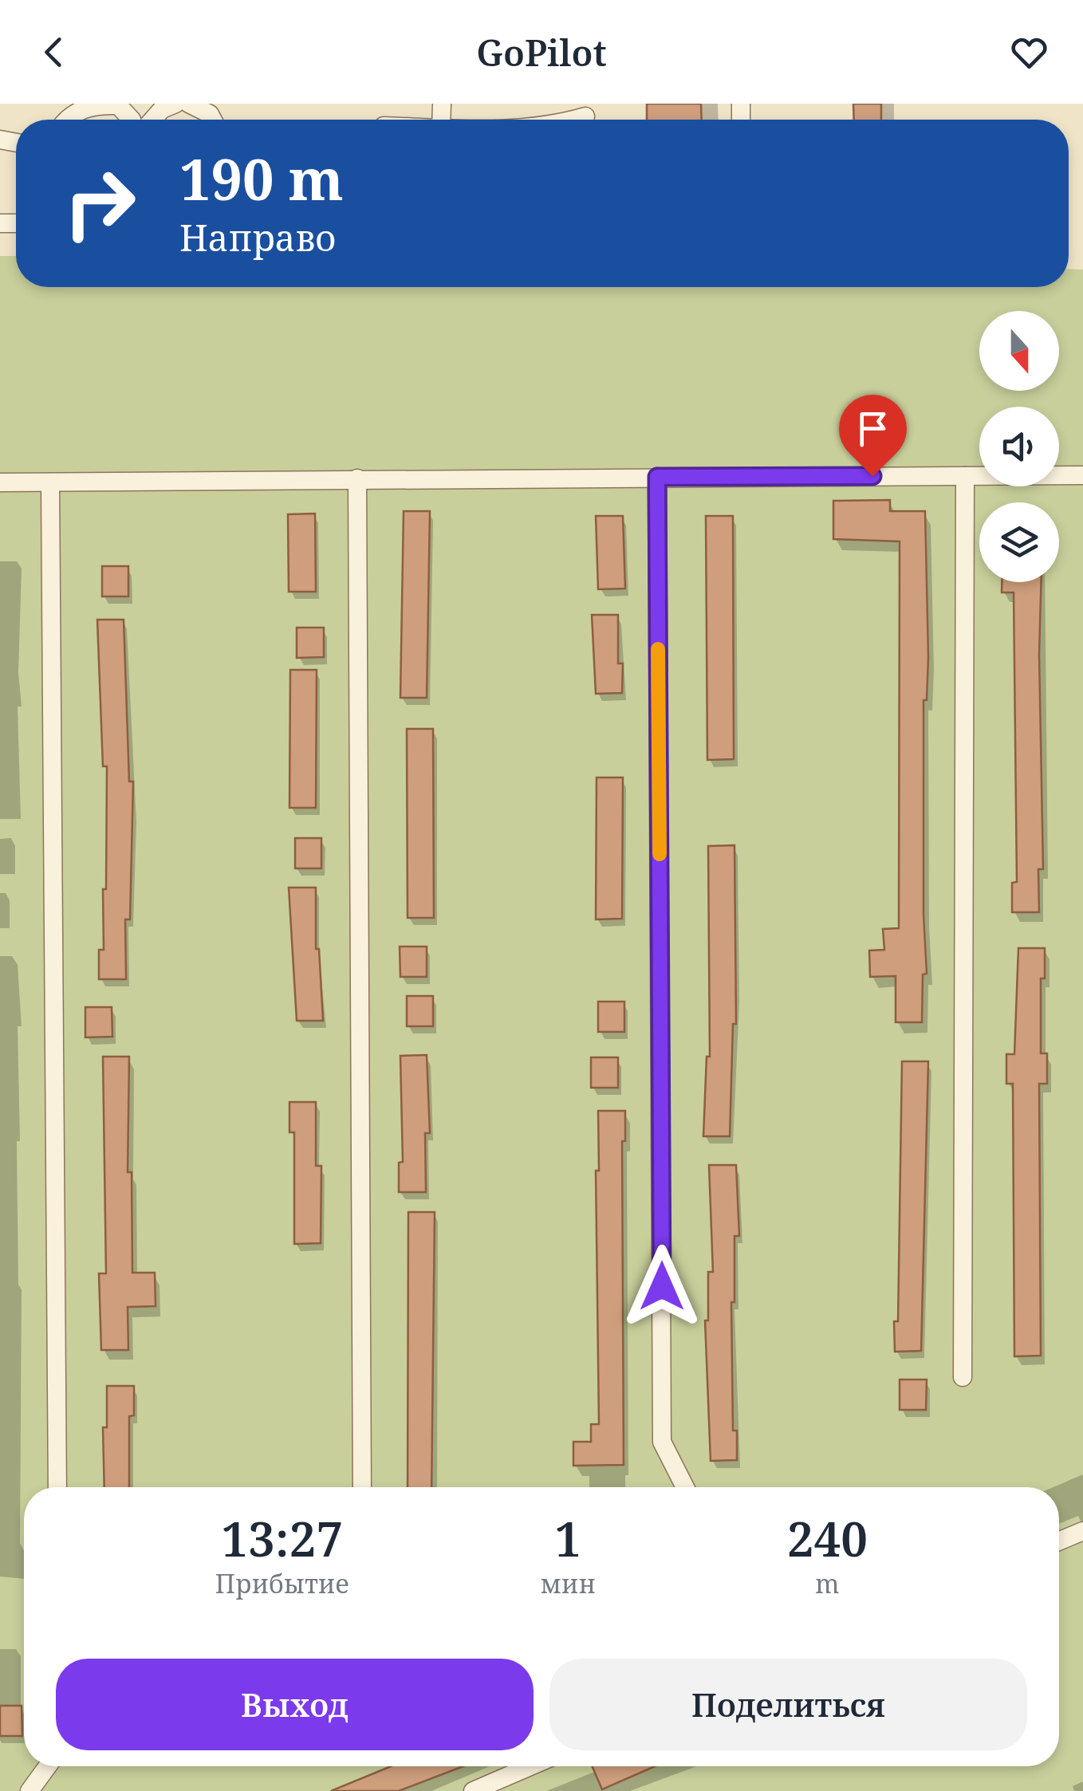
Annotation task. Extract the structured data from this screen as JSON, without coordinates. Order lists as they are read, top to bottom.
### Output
{
  "north": "bottom",
  "page": {
    "header": "GoPilot",
    "turn": ["190 m", "Направо"],
    "eta": [
      "13:27",
      "Прибытие",
      "1",
      "мин",
      "240",
      "m"
    ],
    "buttons": ["Выход", "Поделиться"]
  }
}
